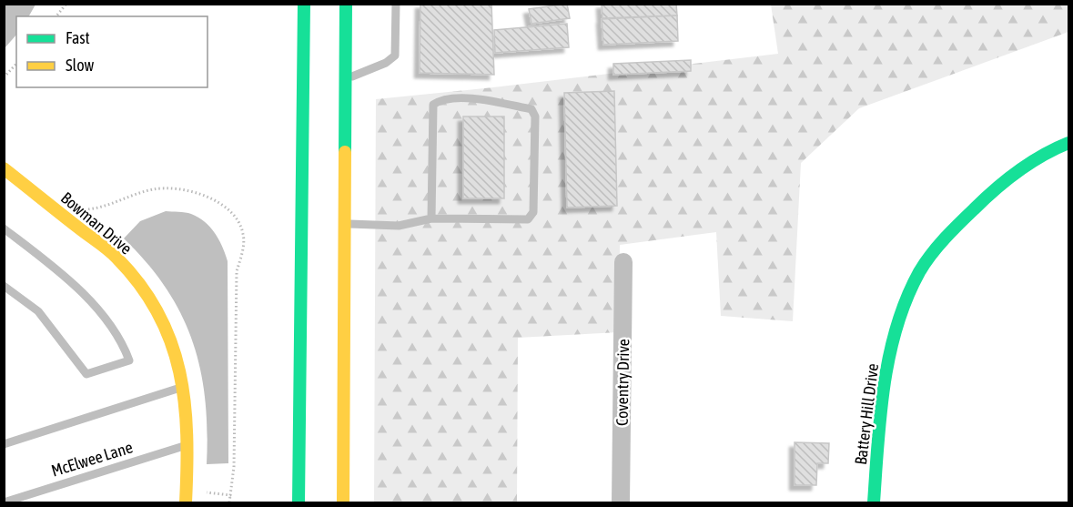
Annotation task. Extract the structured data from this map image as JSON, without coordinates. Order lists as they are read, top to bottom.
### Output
{
  "streets": {
    "main road": ["Bowman Drive", "Battery Hill Drive"],
    "street": ["Coventry Drive"],
    "lane": ["McElwee Lane"]
  },
  "crossings": [
    ["Bowman Drive", "McElwee Lane"]
  ],
  "legend": ["Fast", "Slow"]
}
